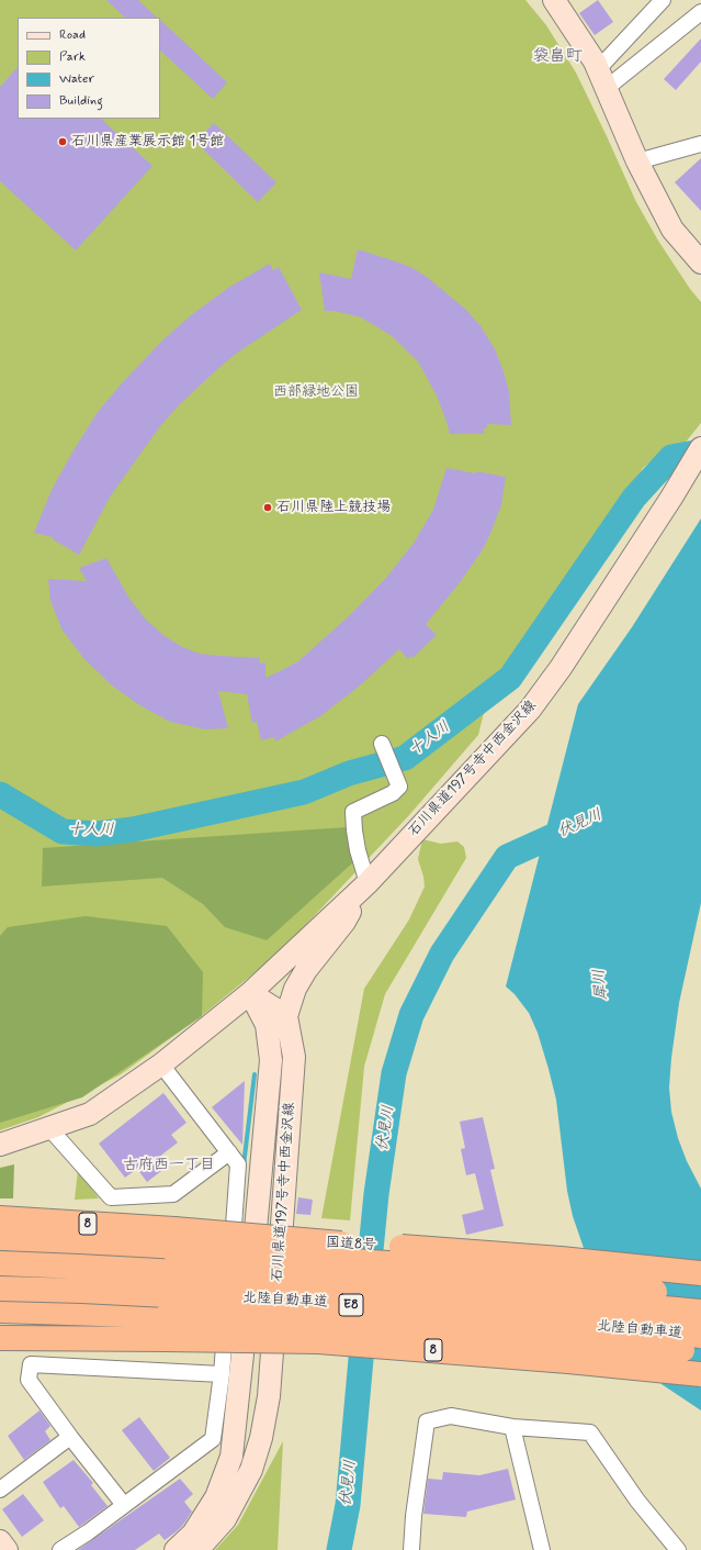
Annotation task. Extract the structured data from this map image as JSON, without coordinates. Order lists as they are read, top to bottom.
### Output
{
  "streets": {
    "highway": [
      "8",
      "国道8号",
      "北陸自動車道",
      "E8"
    ],
    "main road": ["石川県道197号寺中西金沢線"]
  },
  "districts": ["袋畠町", "古府西一丁目"],
  "water": ["十人川", "伏見川", "犀川"],
  "parks": ["西部緑地公園"],
  "places": ["石川県産業展示館 1号館", "石川県陸上競技場"],
  "legend": [
    "Road",
    "Park",
    "Water",
    "Building"
  ]
}
